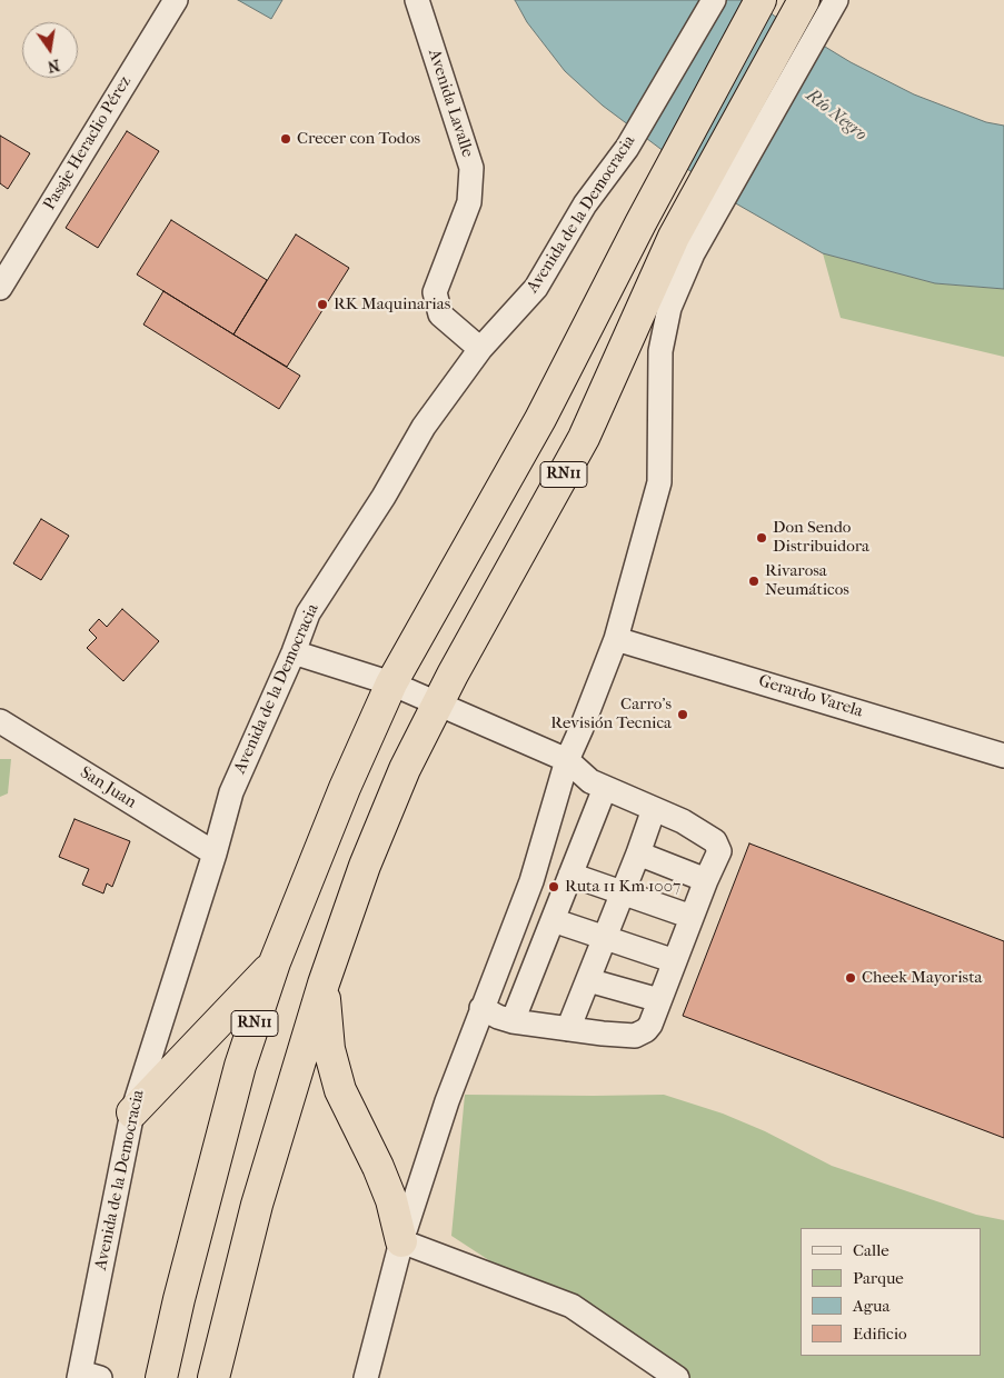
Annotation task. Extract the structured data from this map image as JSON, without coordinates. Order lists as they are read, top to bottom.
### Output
{
  "streets": {
    "highway": ["RN11"],
    "street": [
      "Avenida Lavalle",
      "Pasaje Heraclio Pérez",
      "Avenida de la Democracia",
      "Gerardo Varela",
      "San Juan"
    ]
  },
  "crossings": [
    ["Avenida Lavalle", "Avenida de la Democracia"],
    ["Avenida de la Democracia", "San Juan"]
  ],
  "water": ["Río Negro"],
  "places": [
    "Crecer con Todos",
    "RK Maquinarias",
    "Don Sendo Distribuidora",
    "Rivarosa Neumáticos",
    "Carro's Revisión Tecnica",
    "Ruta 11 Km 1007",
    "Cheek Mayorista"
  ],
  "legend": [
    "Calle",
    "Parque",
    "Agua",
    "Edificio"
  ],
  "north": "bottom"
}
